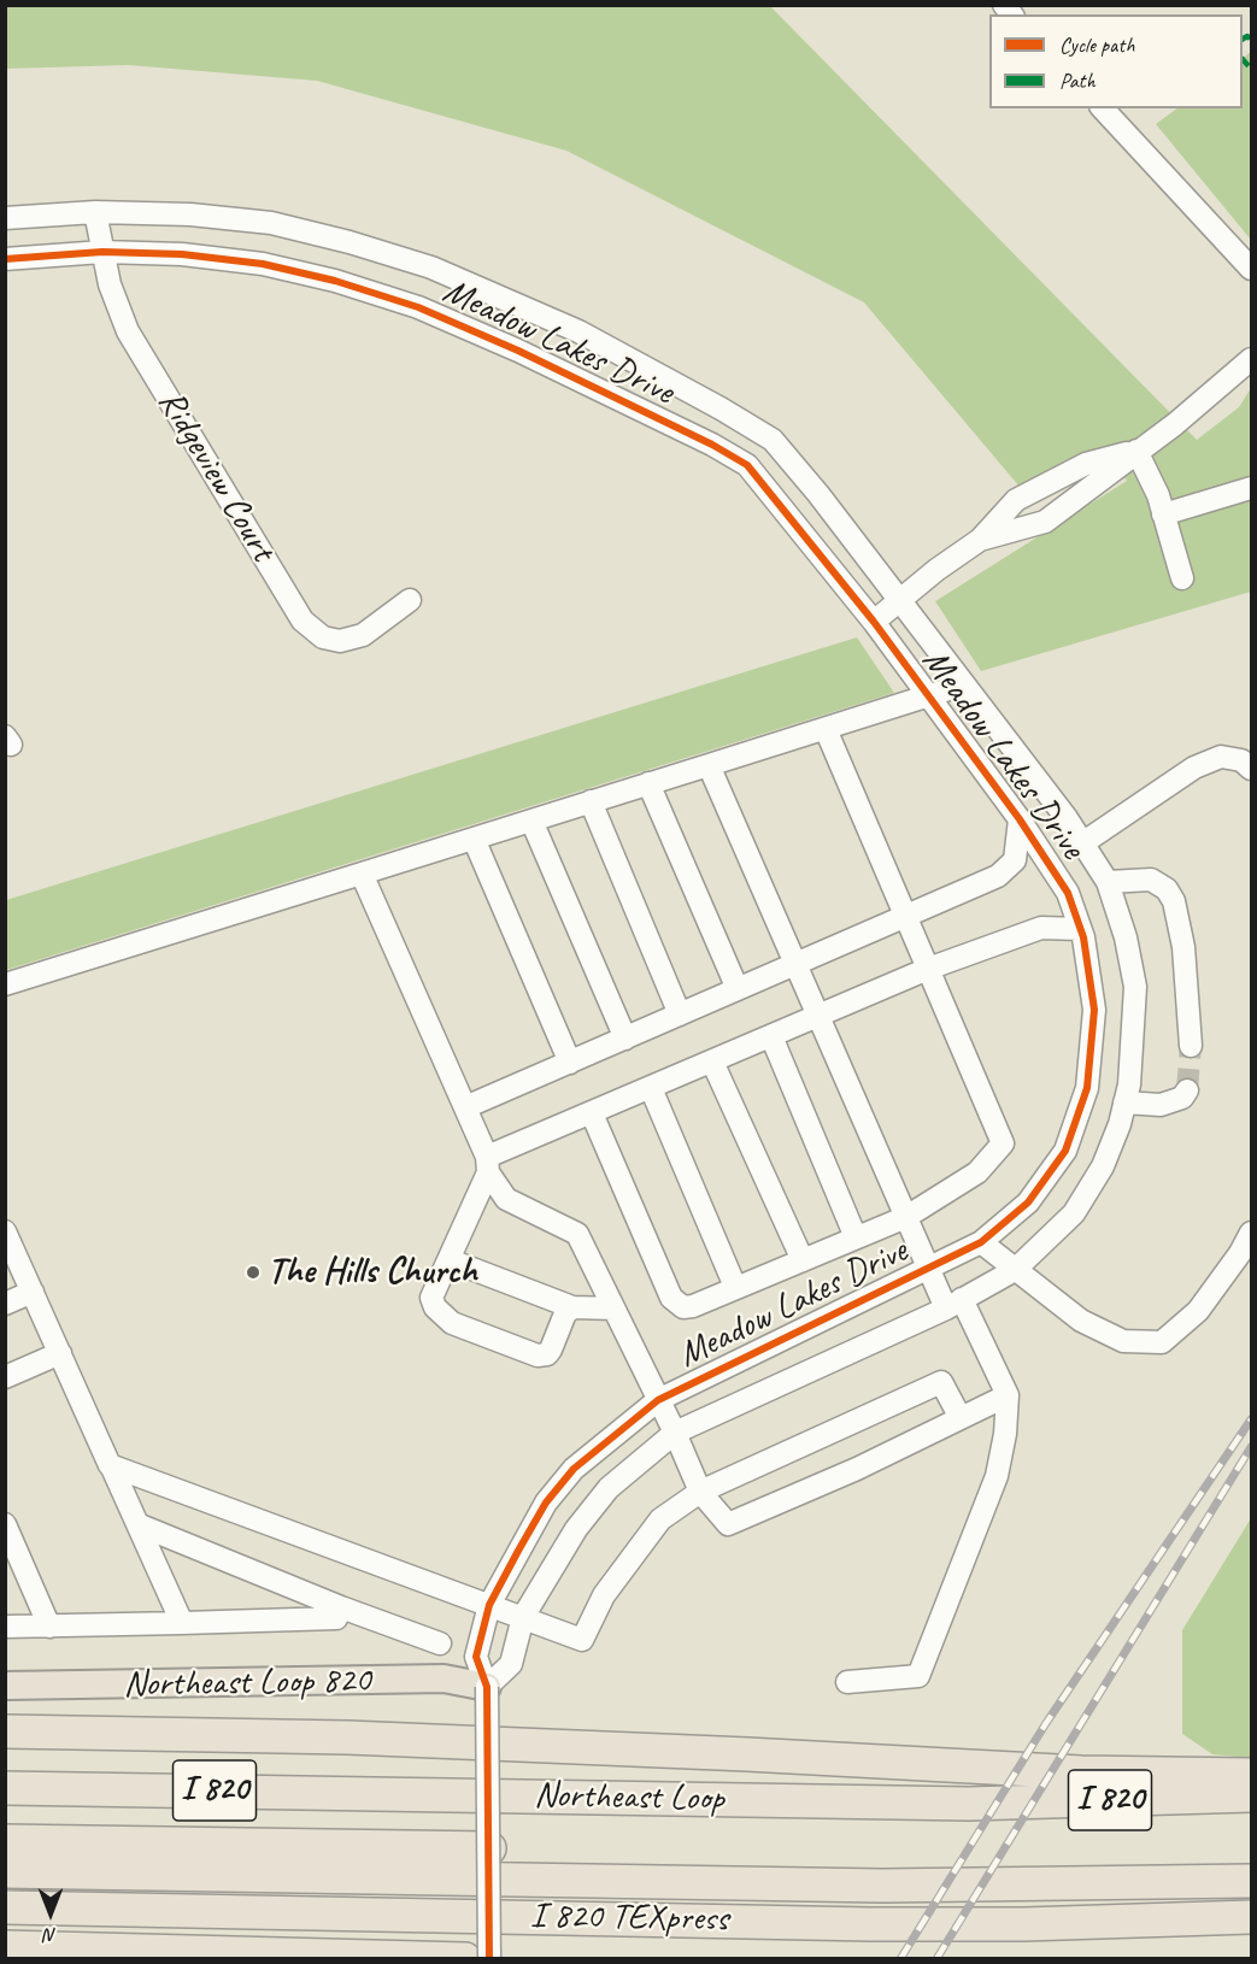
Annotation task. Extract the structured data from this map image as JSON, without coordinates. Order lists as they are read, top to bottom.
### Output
{
  "streets": {
    "highway": ["I 820", "Northeast Loop", "I 820 TEXpress"],
    "main road": ["Northeast Loop 820"],
    "street": ["Meadow Lakes Drive", "Ridgeview Court"]
  },
  "crossings": [
    ["Meadow Lakes Drive", "Ridgeview Court"],
    ["Meadow Lakes Drive", "Northeast Loop 820"]
  ],
  "places": ["The Hills Church"],
  "legend": ["Cycle path", "Path"],
  "north": "bottom"
}
